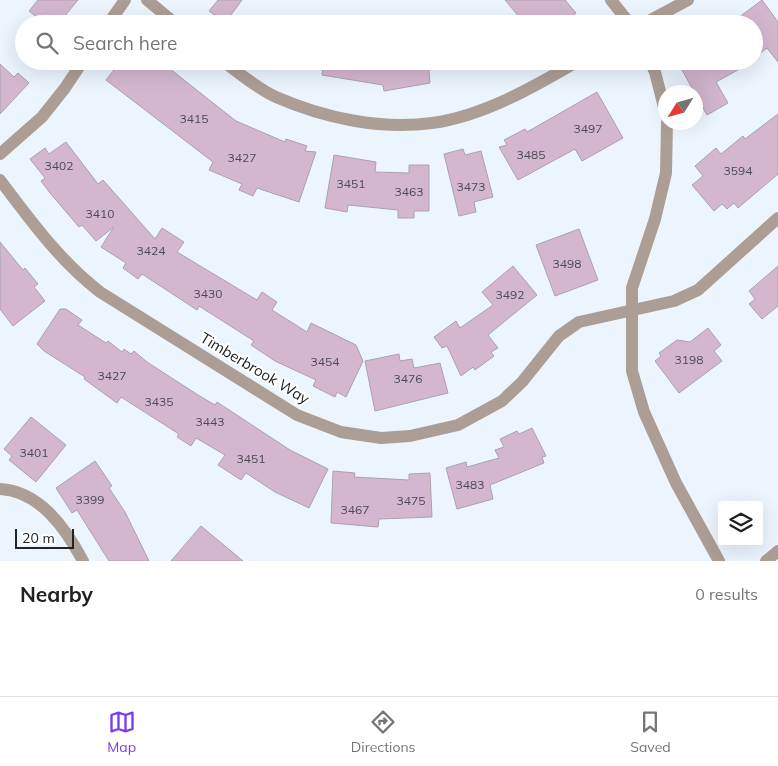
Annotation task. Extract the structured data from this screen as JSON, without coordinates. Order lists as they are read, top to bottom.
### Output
{
  "streets": {
    "street": ["Timberbrook Way"]
  },
  "house_numbers": [
    "3415",
    "3497",
    "3485",
    "3427",
    "3402",
    "3594",
    "3451",
    "3473",
    "3463",
    "3410",
    "3424",
    "3498",
    "3430",
    "3492",
    "3198",
    "3454",
    "3427",
    "3476",
    "3435",
    "3443",
    "3401",
    "3451",
    "3483",
    "3399",
    "3475",
    "3467"
  ],
  "scale_bar": "20 m",
  "north": "bottom left",
  "page": {
    "search": "Search here",
    "scale": "20 m",
    "heading": ["Nearby", "0 results"],
    "nav": ["Map", "Directions", "Saved"]
  }
}
